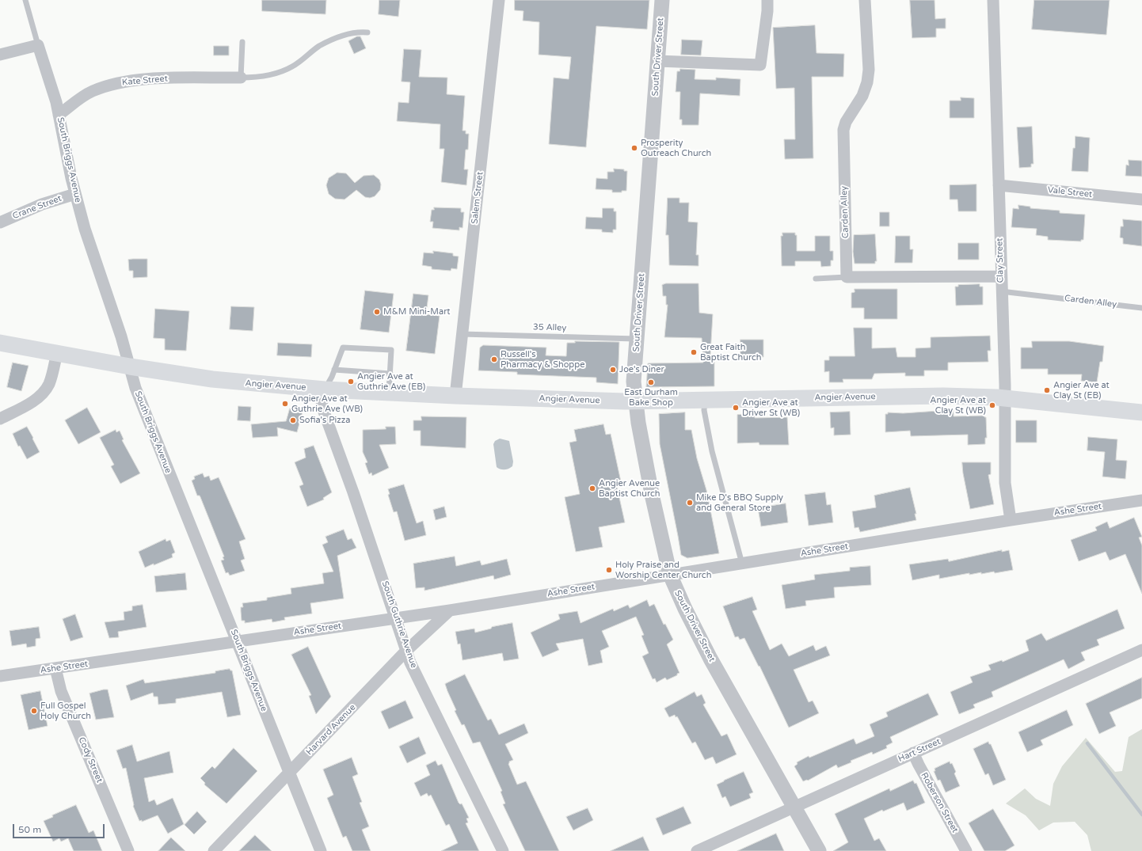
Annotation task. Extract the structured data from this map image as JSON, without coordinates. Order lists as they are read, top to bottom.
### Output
{
  "streets": {
    "main road": ["Angier Avenue"],
    "street": [
      "South Driver Street",
      "Kate Street",
      "South Briggs Avenue",
      "Vale Street",
      "Salem Street",
      "Crane Street",
      "Carden Alley",
      "Clay Street",
      "Ashe Street",
      "South Guthrie Avenue",
      "Harvard Avenue",
      "Hart Street",
      "Cody Street",
      "Roberson Street"
    ],
    "lane": ["35 Alley"]
  },
  "crossings": [
    ["South Driver Street", "35 Alley"],
    ["South Driver Street", "Angier Avenue"],
    ["South Driver Street", "Ashe Street"],
    ["South Driver Street", "Hart Street"],
    ["Kate Street", "South Briggs Avenue"],
    ["South Briggs Avenue", "Crane Street"],
    ["South Briggs Avenue", "Angier Avenue"],
    ["South Briggs Avenue", "Ashe Street"],
    ["South Briggs Avenue", "Harvard Avenue"],
    ["Vale Street", "Clay Street"],
    ["Salem Street", "35 Alley"],
    ["Salem Street", "Angier Avenue"],
    ["Carden Alley", "Clay Street"],
    ["Clay Street", "Angier Avenue"],
    ["Clay Street", "Ashe Street"],
    ["Angier Avenue", "South Guthrie Avenue"],
    ["Ashe Street", "South Guthrie Avenue"],
    ["Ashe Street", "Harvard Avenue"],
    ["Ashe Street", "Cody Street"],
    ["South Guthrie Avenue", "Harvard Avenue"],
    ["Hart Street", "Roberson Street"]
  ],
  "places": [
    "Prosperity Outreach Church",
    "M&M Mini-Mart",
    "Great Faith Baptist Church",
    "Russell's Pharmacy & Shoppe",
    "Joe's Diner",
    "Angier Ave at Guthrie Ave (EB)",
    "East Durham Bake Shop",
    "Angier Ave at Clay St (EB)",
    "Angier Ave at Guthrie Ave (WB)",
    "Angier Ave at Clay St (WB)",
    "Angier Ave at Driver St (WB)",
    "Sofia's Pizza",
    "Angier Avenue Baptist Church",
    "Mike D's BBQ Supply and General Store",
    "Holy Praise and Worship Center Church",
    "Full Gospel Holy Church"
  ],
  "scale_bar": "50 m"
}
